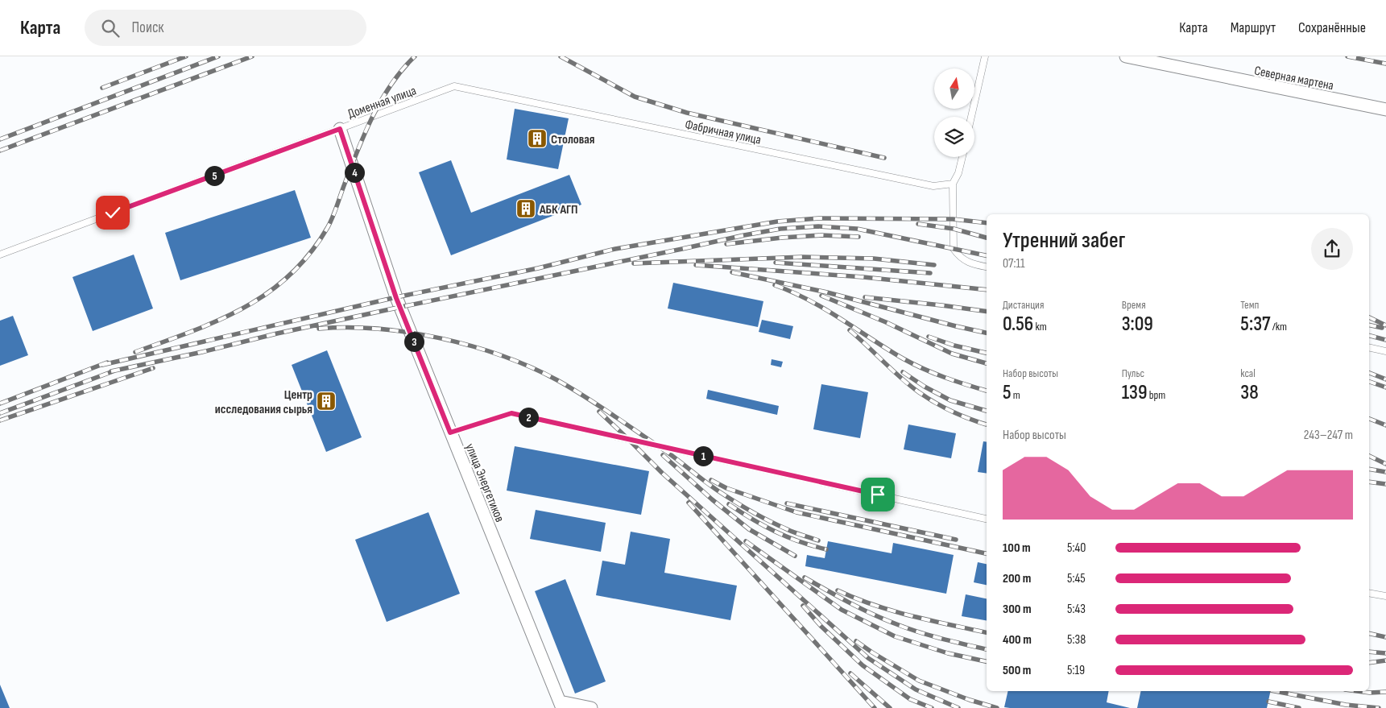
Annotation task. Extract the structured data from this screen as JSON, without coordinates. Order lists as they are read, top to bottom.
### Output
{
  "streets": {
    "street": ["Северная мартена", "улица Энергетиков"],
    "lane": ["Доменная улица", "Фабричная улица"]
  },
  "crossings": [
    ["Доменная улица", "Фабричная улица"],
    ["Доменная улица", "улица Энергетиков"]
  ],
  "places": {
    "building": ["Столовая", "АБК АГП", "Центр исследования сырья"]
  },
  "north": "top",
  "page": {
    "header": "Карта",
    "search": "Поиск",
    "nav": ["Карта", "Маршрут", "Сохранённые"],
    "pins": [
      "4",
      "5",
      "3",
      "2",
      "1"
    ],
    "heading": ["Утренний забег", "07:11"],
    "stats": [
      ["Дистанция", "0.56 km"],
      ["Время", "3:09"],
      ["Темп", "5:37 /km"],
      ["Набор высоты", "5 m"],
      ["Пульс", "139 bpm"],
      ["kcal", "38"]
    ],
    "chart": ["Набор высоты", "243–247 m"],
    "list": [
      {
        "name": "100 m",
        "note": "5:40"
      },
      {
        "name": "200 m",
        "note": "5:45"
      },
      {
        "name": "300 m",
        "note": "5:43"
      },
      {
        "name": "400 m",
        "note": "5:38"
      },
      {
        "name": "500 m",
        "note": "5:19"
      }
    ]
  }
}
